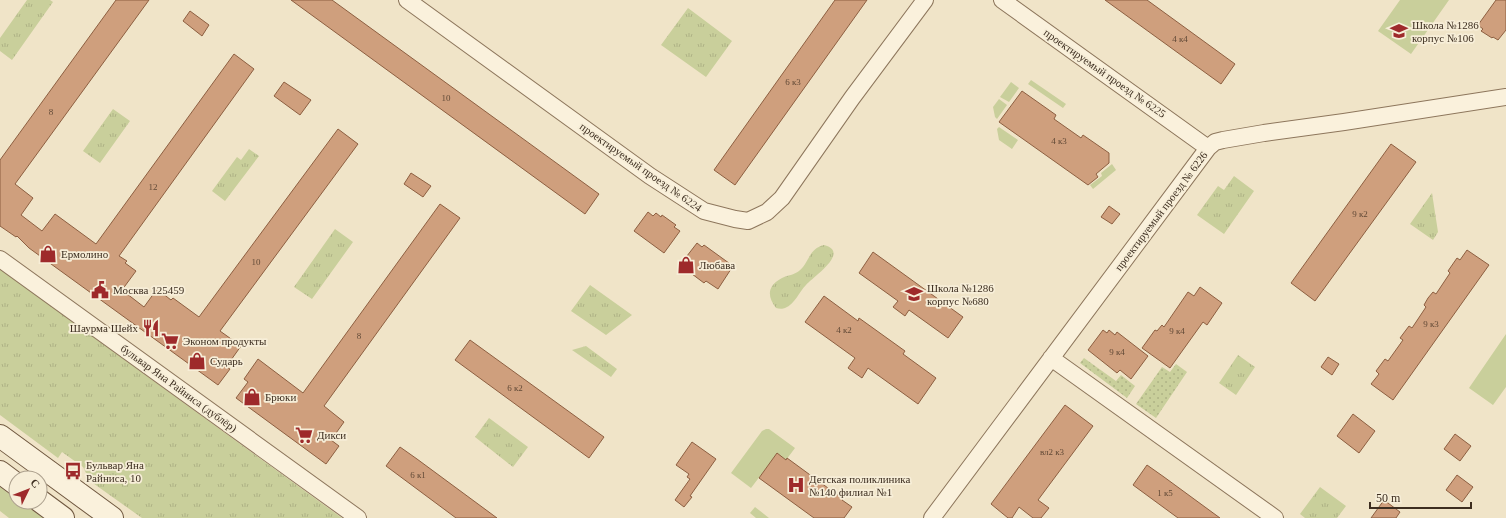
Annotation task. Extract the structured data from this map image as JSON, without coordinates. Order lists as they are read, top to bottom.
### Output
{
  "streets": {
    "street": [
      "проектируемый проезд № 6225",
      "проектируемый проезд № 6224",
      "проектируемый проезд № 6226",
      "бульвар Яна Райниса (дублёр)"
    ]
  },
  "crossings": [
    ["проектируемый проезд № 6225", "проектируемый проезд № 6226"]
  ],
  "places": {
    "school or university": ["Школа №1286 корпус №106", "Школа №1286 корпус №680"],
    "shop": [
      "Ермолино",
      "Любава",
      "Сударь",
      "Брюки"
    ],
    "public building": ["Москва 125459"],
    "restaurant": ["Шаурма Шейх"],
    "supermarket": ["Эконом продукты", "Дикси"],
    "bus stop": ["Бульвар Яна Райниса, 10"],
    "hospital": ["Детская поликлиника №140 филиал №1"]
  },
  "house_numbers": [
    "4 к4",
    "6 к3",
    "10",
    "8",
    "4 к3",
    "12",
    "9 к2",
    "10",
    "9 к3",
    "4 к2",
    "9 к4",
    "8",
    "9 к4",
    "6 к2",
    "вл2 к3",
    "6 к1",
    "1 к5"
  ],
  "scale_bar": "50 m",
  "north": "top right"
}
